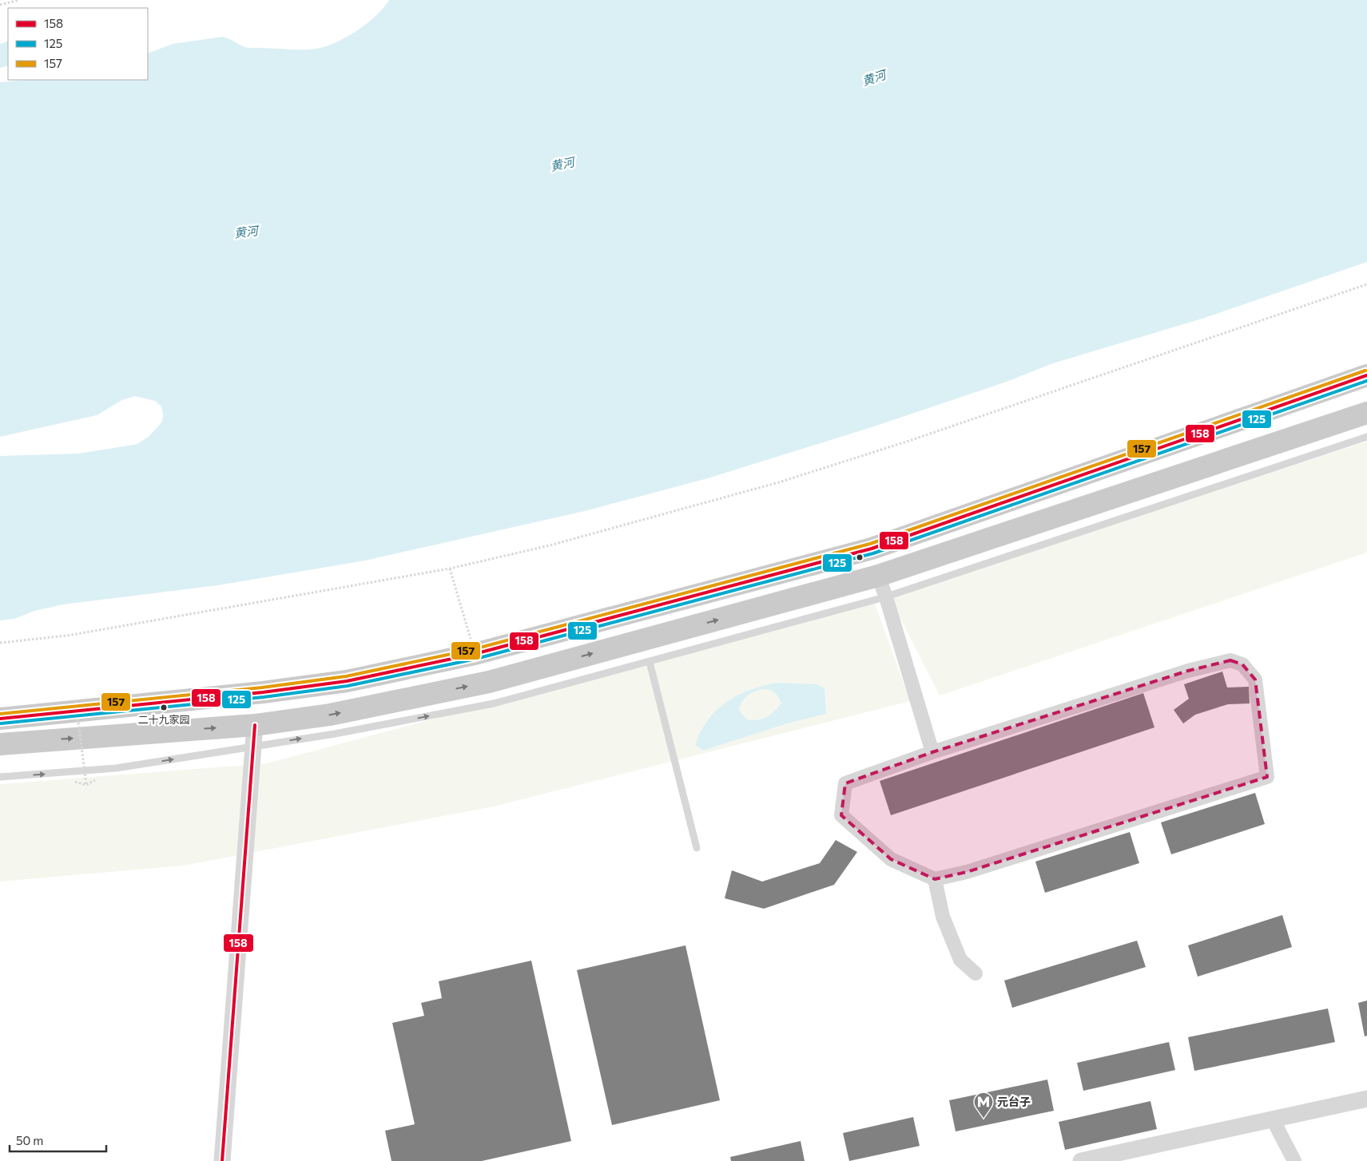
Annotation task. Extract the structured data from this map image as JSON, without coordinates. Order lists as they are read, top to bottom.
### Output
{
  "water": ["黄河"],
  "places": {
    "other": ["二十九家园"],
    "metro station": ["元台子"]
  },
  "lines": ["transit line 157", "transit line 158", "transit line 125"],
  "legend": ["158", "125", "157"],
  "scale_bar": "50 m"
}
